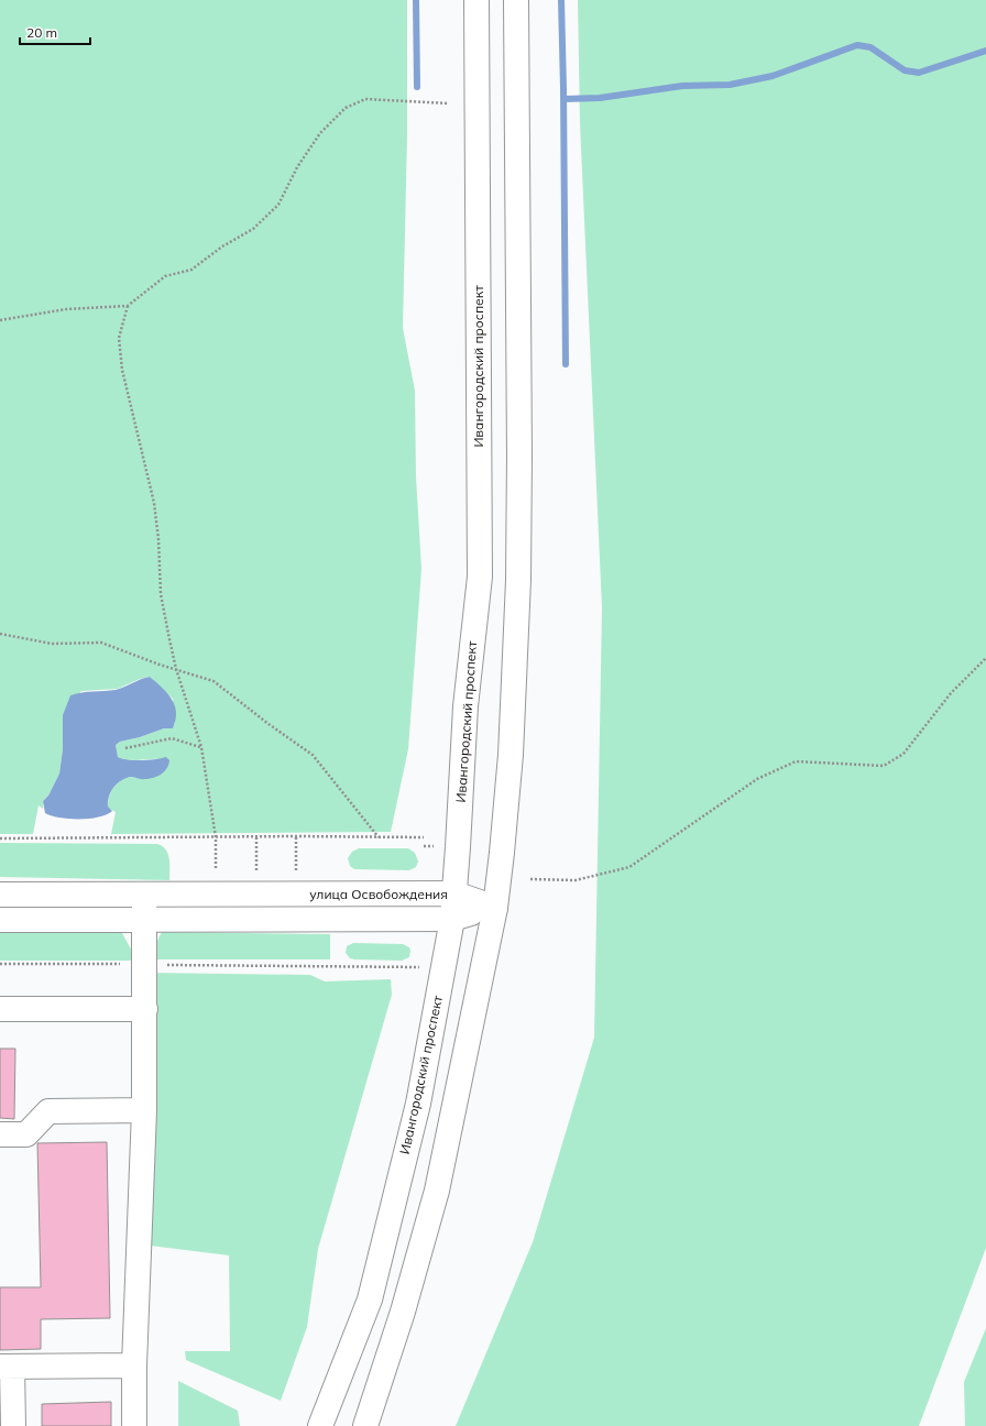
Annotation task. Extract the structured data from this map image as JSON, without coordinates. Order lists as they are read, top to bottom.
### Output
{
  "streets": {
    "main road": ["Ивангородский проспект", "улица Освобождения"]
  },
  "crossings": [
    ["Ивангородский проспект", "улица Освобождения"]
  ],
  "scale_bar": "20 m"
}
